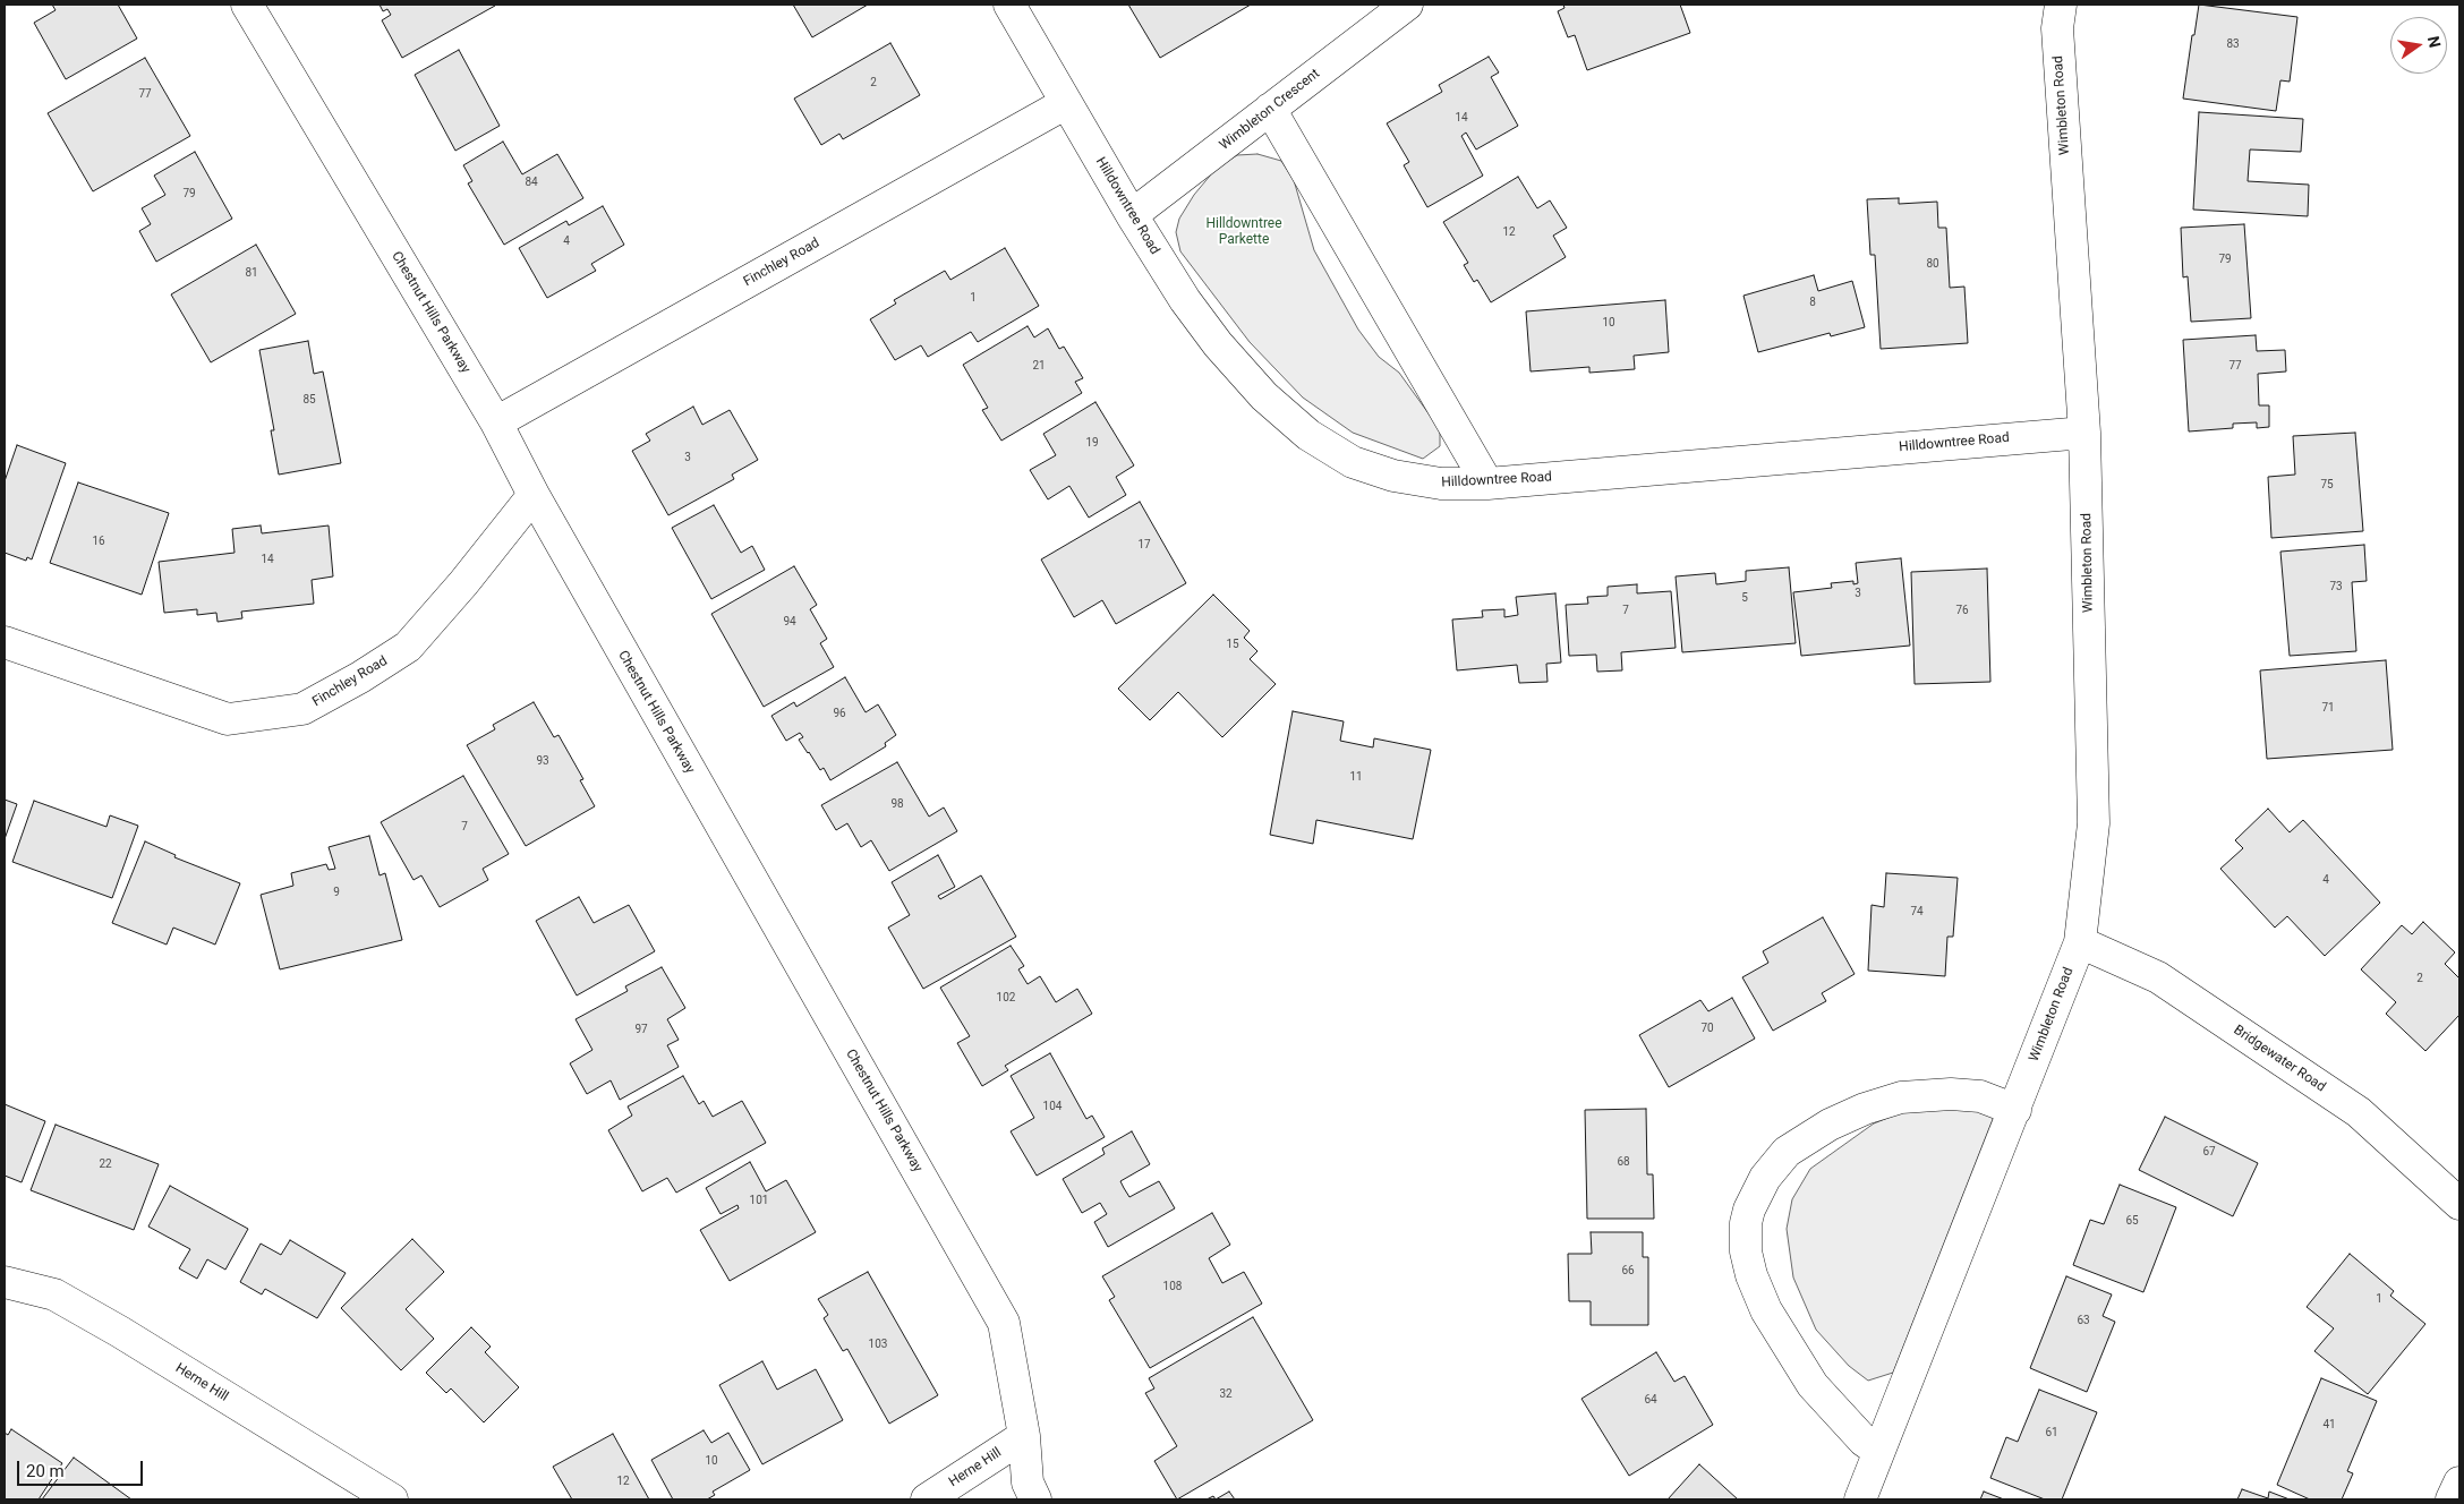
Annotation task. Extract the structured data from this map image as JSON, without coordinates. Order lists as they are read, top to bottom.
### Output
{
  "streets": {
    "street": [
      "Wimbleton Road",
      "Wimbleton Crescent",
      "Hilldowntree Road",
      "Finchley Road",
      "Chestnut Hills Parkway",
      "Bridgewater Road",
      "Herne Hill"
    ]
  },
  "crossings": [
    ["Wimbleton Road", "Hilldowntree Road"],
    ["Wimbleton Road", "Bridgewater Road"],
    ["Wimbleton Crescent", "Hilldowntree Road"],
    ["Hilldowntree Road", "Finchley Road"],
    ["Finchley Road", "Chestnut Hills Parkway"],
    ["Chestnut Hills Parkway", "Herne Hill"]
  ],
  "parks": ["Hilldowntree Parkette"],
  "house_numbers": [
    "83",
    "2",
    "77",
    "14",
    "84",
    "79",
    "12",
    "4",
    "79",
    "80",
    "81",
    "1",
    "8",
    "10",
    "21",
    "77",
    "85",
    "19",
    "3",
    "75",
    "16",
    "17",
    "14",
    "73",
    "3",
    "5",
    "7",
    "76",
    "94",
    "15",
    "71",
    "96",
    "93",
    "11",
    "98",
    "7",
    "4",
    "9",
    "74",
    "2",
    "102",
    "70",
    "97",
    "104",
    "67",
    "68",
    "22",
    "101",
    "65",
    "66",
    "108",
    "1",
    "63",
    "103",
    "32",
    "64",
    "41",
    "61",
    "10",
    "12"
  ],
  "scale_bar": "20 m",
  "north": "right"
}
